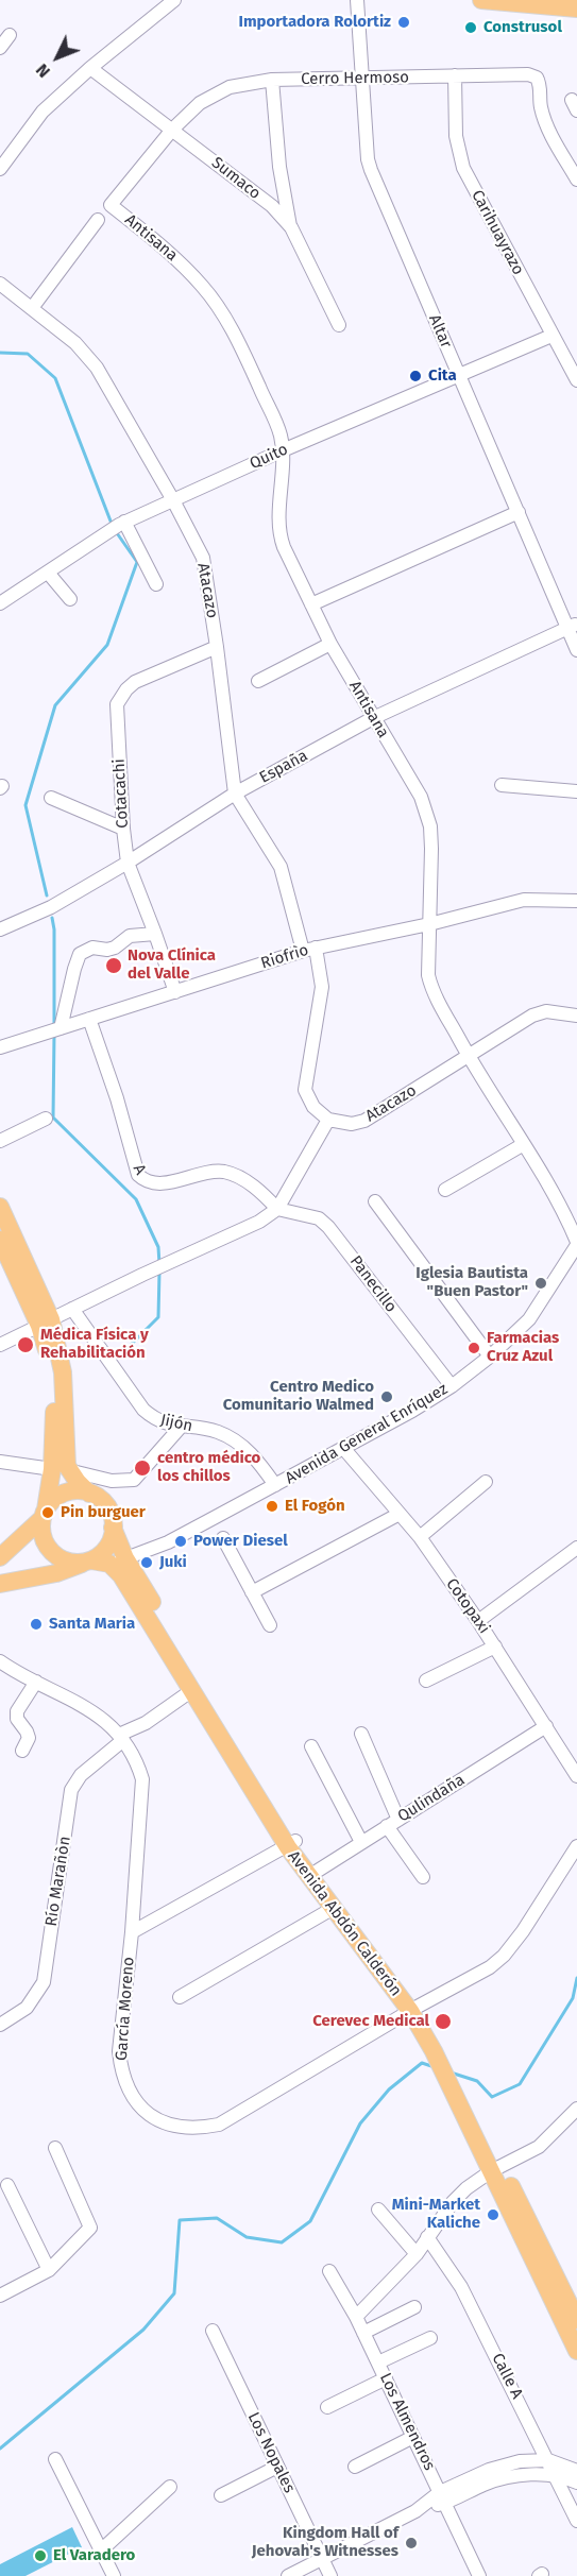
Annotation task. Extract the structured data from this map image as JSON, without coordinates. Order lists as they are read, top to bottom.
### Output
{
  "streets": {
    "main road": ["Avenida Abdón Calderón"],
    "street": [
      "Cerro Hermoso",
      "Sumaco",
      "Carihuayrazo",
      "Antisana",
      "Altar",
      "Quito",
      "Atacazo",
      "España",
      "Cotacachi",
      "Riofrìo",
      "A",
      "Panecillo",
      "Jijón",
      "Avenida General Enríquez",
      "Cotopaxi",
      "Qulindaña",
      "Río Marañòn",
      "García Moreno",
      "Calle A",
      "Los Almendros",
      "Los Nopales"
    ]
  },
  "crossings": [
    ["Cerro Hermoso", "Sumaco"],
    ["Cerro Hermoso", "Carihuayrazo"],
    ["Cerro Hermoso", "Antisana"],
    ["Cerro Hermoso", "Altar"],
    ["Carihuayrazo", "Quito"],
    ["Antisana", "Quito"],
    ["Antisana", "Atacazo"],
    ["Antisana", "España"],
    ["Antisana", "Riofrìo"],
    ["Antisana", "Avenida General Enríquez"],
    ["Altar", "Quito"],
    ["Altar", "España"],
    ["Quito", "Atacazo"],
    ["Atacazo", "España"],
    ["Atacazo", "Cotacachi"],
    ["Atacazo", "Riofrìo"],
    ["España", "Cotacachi"],
    ["Cotacachi", "Riofrìo"],
    ["Riofrìo", "A"],
    ["A", "Panecillo"],
    ["Panecillo", "Avenida General Enríquez"],
    ["Jijón", "Avenida General Enríquez"],
    ["Avenida General Enríquez", "Cotopaxi"],
    ["Avenida General Enríquez", "Avenida Abdón Calderón"],
    ["Cotopaxi", "Qulindaña"],
    ["Qulindaña", "Avenida Abdón Calderón"],
    ["Río Marañòn", "Avenida Abdón Calderón"],
    ["Río Marañòn", "García Moreno"],
    ["Avenida Abdón Calderón", "García Moreno"]
  ],
  "places": [
    "Importadora Rolortiz",
    "Construsol",
    "Cita",
    "Nova Clínica del Valle",
    "Iglesia Bautista \"Buen Pastor\"",
    "Médica Física y Rehabilitación",
    "Farmacias Cruz Azul",
    "Centro Medico Comunitario Walmed",
    "centro médico los chillos",
    "El Fogón",
    "Pin burguer",
    "Power Diesel",
    "Juki",
    "Santa Maria",
    "Cerevec Medical",
    "Mini-Market Kaliche",
    "Kingdom Hall of Jehovah's Witnesses",
    "El Varadero"
  ],
  "north": "bottom left"
}
